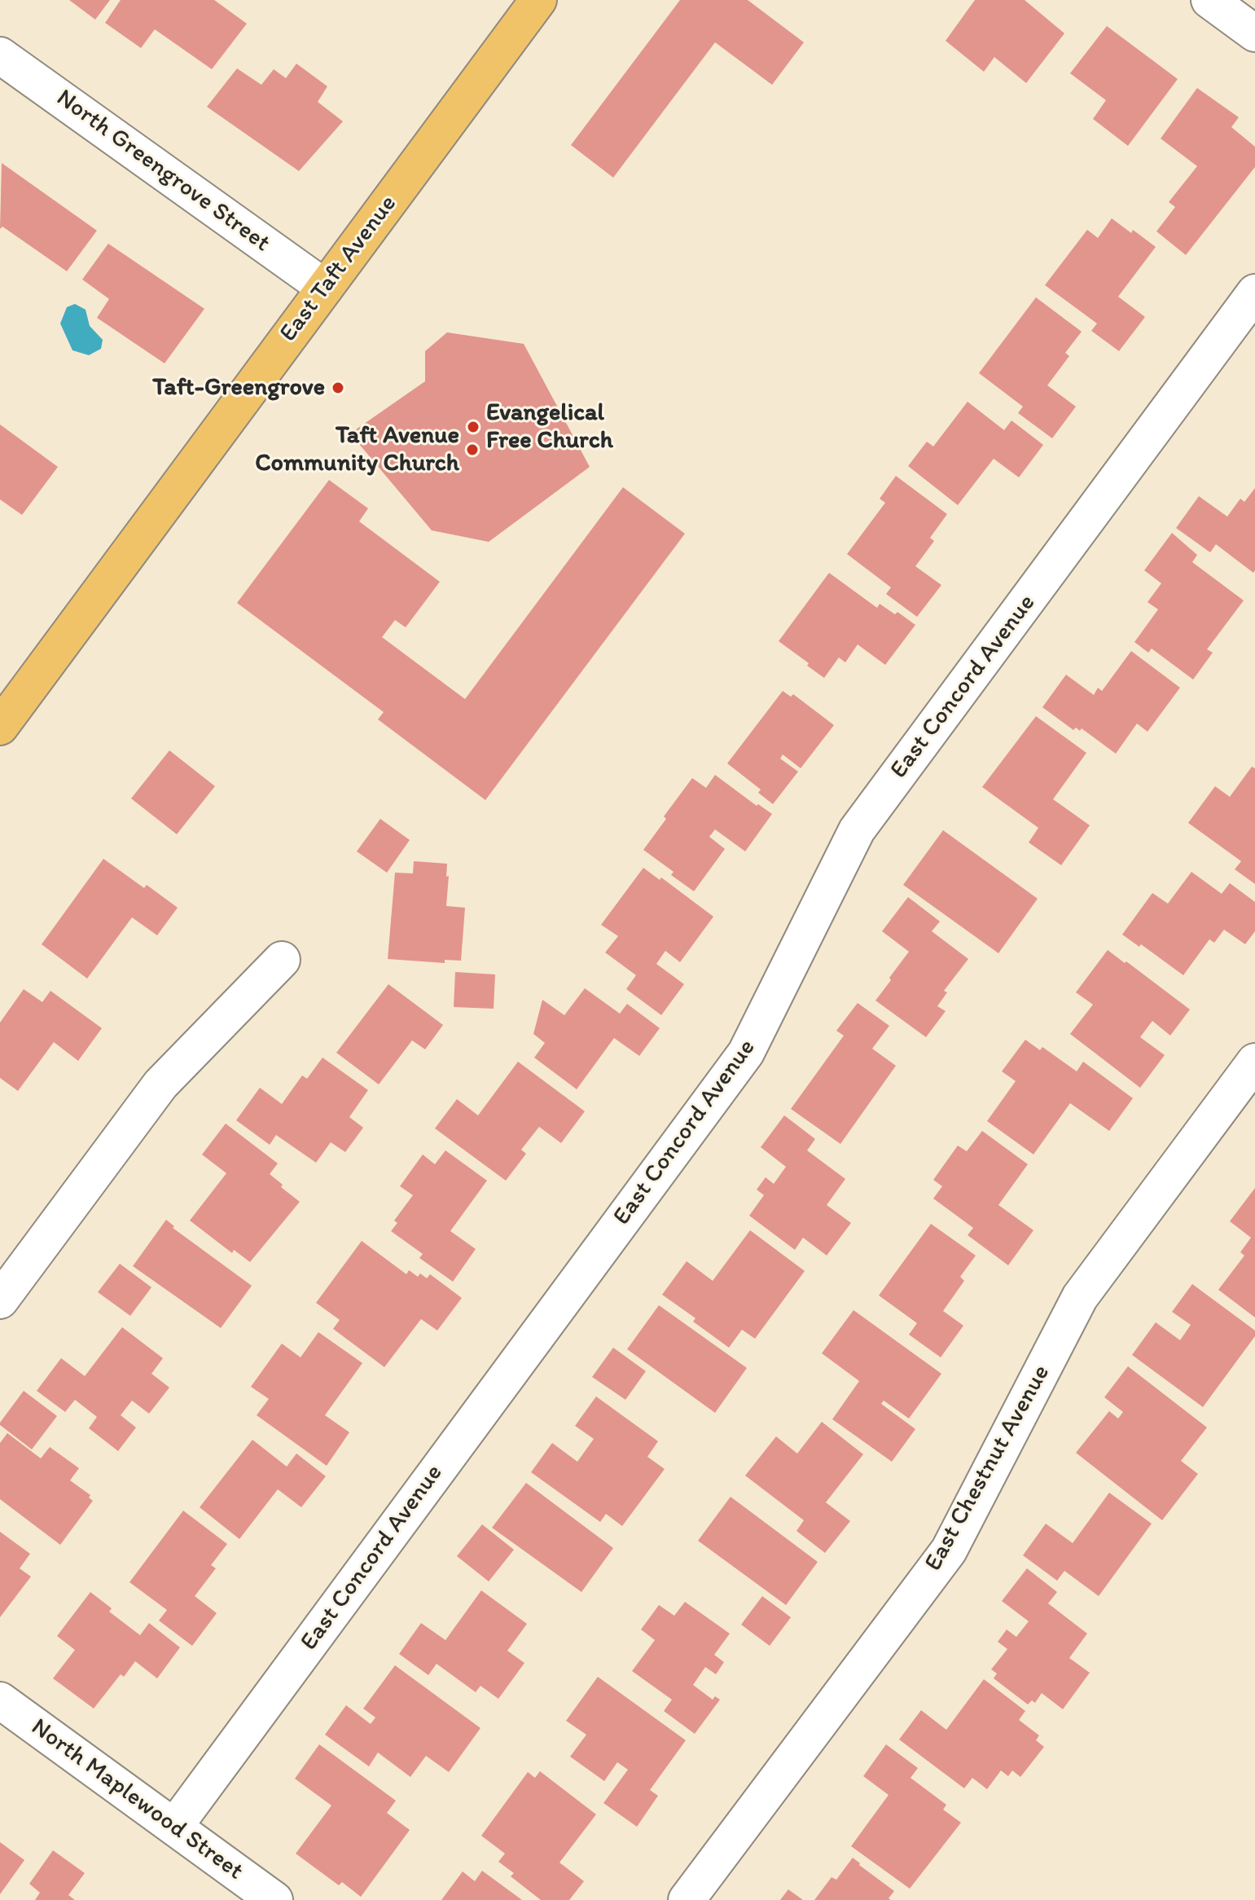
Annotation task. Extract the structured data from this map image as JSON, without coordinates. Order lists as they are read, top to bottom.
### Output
{
  "streets": {
    "main road": ["East Taft Avenue"],
    "street": [
      "North Greengrove Street",
      "East Concord Avenue",
      "East Chestnut Avenue",
      "North Maplewood Street"
    ]
  },
  "crossings": [
    ["North Greengrove Street", "East Taft Avenue"],
    ["East Concord Avenue", "North Maplewood Street"]
  ],
  "places": ["Taft-Greengrove", "Evangelical Free Church", "Taft Avenue Community Church"]
}
